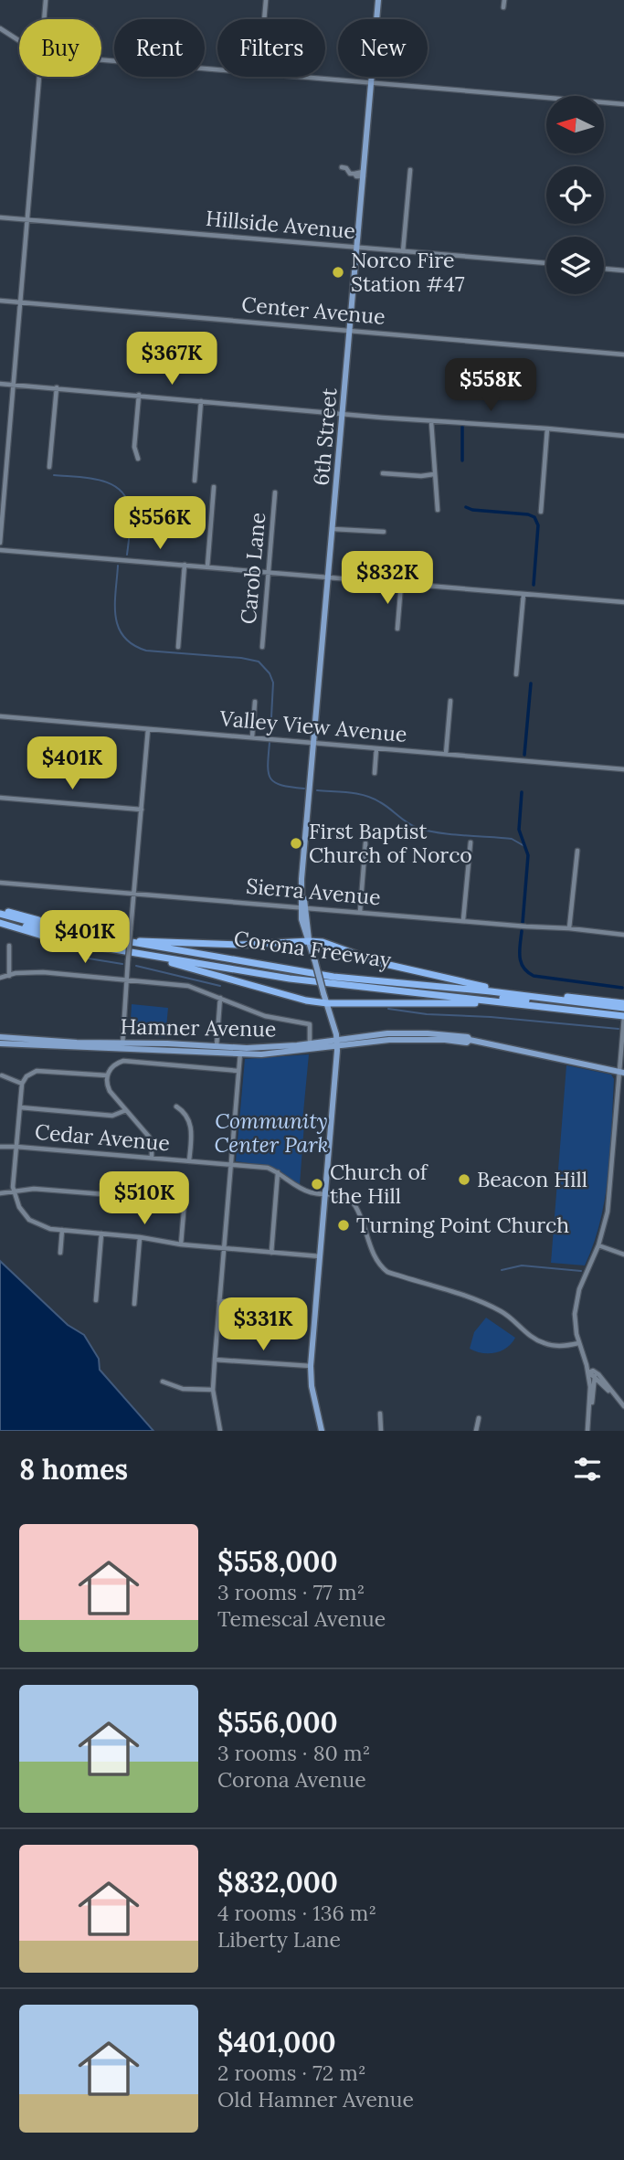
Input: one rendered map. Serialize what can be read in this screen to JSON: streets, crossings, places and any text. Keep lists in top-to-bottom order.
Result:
{
  "streets": {
    "highway": ["Corona Freeway"],
    "main road": ["6th Street", "Hamner Avenue"],
    "street": [
      "Hillside Avenue",
      "Center Avenue",
      "Carob Lane",
      "Valley View Avenue",
      "Sierra Avenue",
      "Cedar Avenue"
    ]
  },
  "crossings": [
    ["Hillside Avenue", "6th Street"],
    ["Center Avenue", "6th Street"],
    ["6th Street", "Valley View Avenue"],
    ["6th Street", "Sierra Avenue"],
    ["6th Street", "Hamner Avenue"]
  ],
  "parks": ["Community Center Park"],
  "places": [
    "Norco Fire Station #47",
    "First Baptist Church of Norco",
    "Beacon Hill",
    "Church of the Hill",
    "Turning Point Church"
  ],
  "north": "left",
  "page": {
    "chip": [
      "Buy",
      "Rent",
      "Filters",
      "New"
    ],
    "price": [
      "$367K",
      "$558K",
      "$556K",
      "$832K",
      "$401K",
      "$401K",
      "$510K",
      "$331K"
    ],
    "heading": "8 homes",
    "list": [
      {
        "name": "$558,000",
        "note": "3 rooms · 77 m² · Temescal Avenue"
      },
      {
        "name": "$556,000",
        "note": "3 rooms · 80 m² · Corona Avenue"
      },
      {
        "name": "$832,000",
        "note": "4 rooms · 136 m² · Liberty Lane"
      },
      {
        "name": "$401,000",
        "note": "2 rooms · 72 m² · Old Hamner Avenue"
      }
    ]
  }
}
